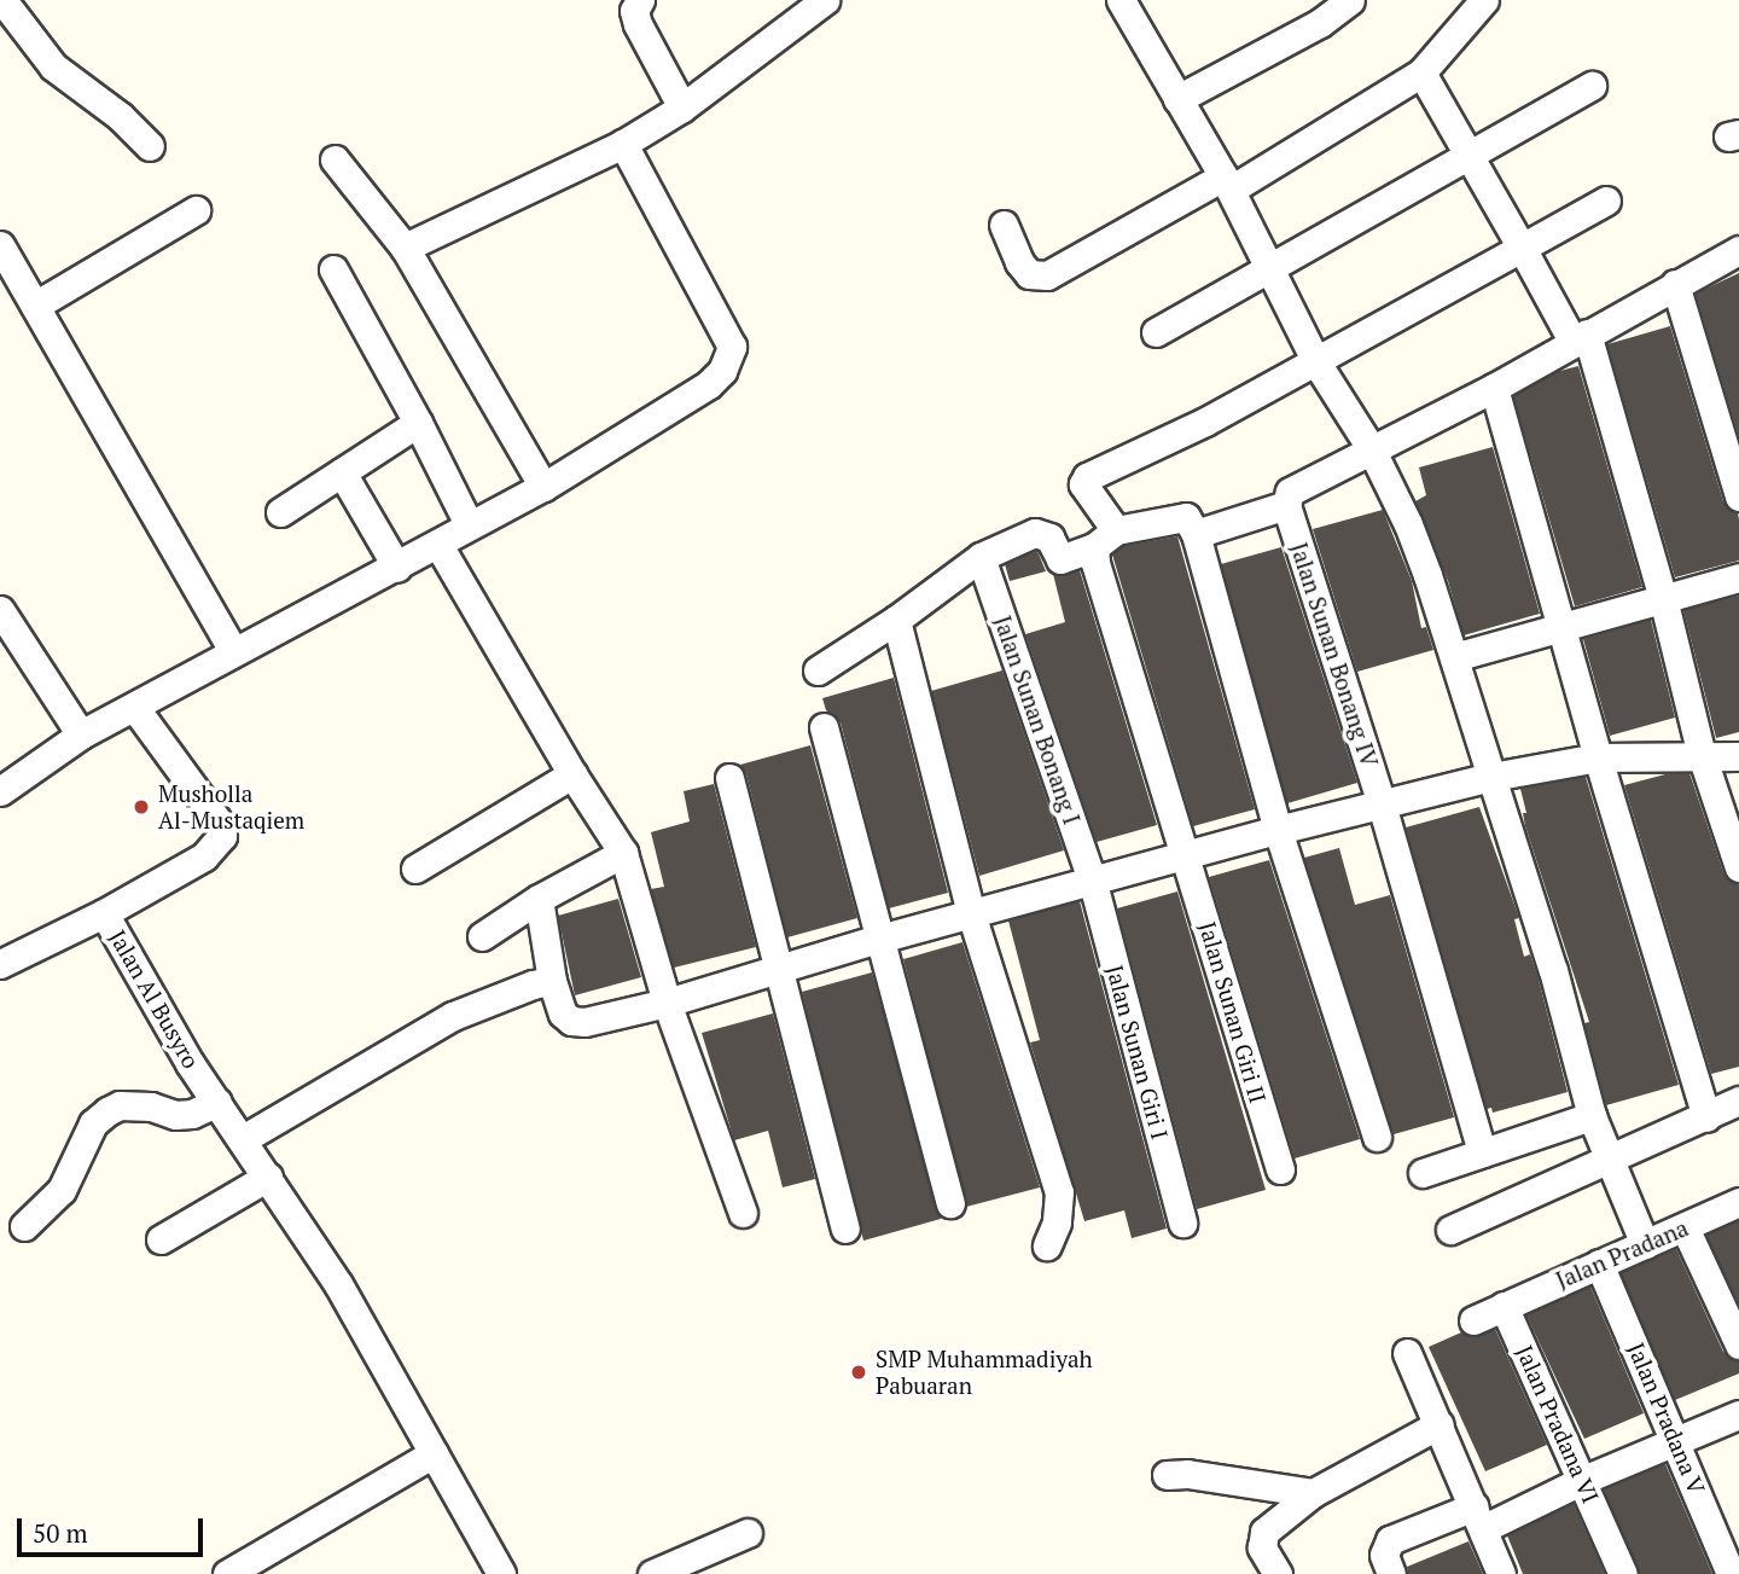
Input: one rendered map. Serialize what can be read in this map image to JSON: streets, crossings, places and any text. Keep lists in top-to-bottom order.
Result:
{
  "streets": {
    "street": [
      "Jalan Sunan Bonang IV",
      "Jalan Sunan Bonang I",
      "Jalan Al Busyro",
      "Jalan Sunan Giri II",
      "Jalan Sunan Giri I",
      "Jalan Pradana",
      "Jalan Pradana V",
      "Jalan Pradana VI"
    ]
  },
  "crossings": [
    ["Jalan Sunan Bonang I", "Jalan Sunan Giri I"],
    ["Jalan Pradana", "Jalan Pradana V"],
    ["Jalan Pradana", "Jalan Pradana VI"]
  ],
  "places": ["Musholla Al-Mustaqiem", "SMP Muhammadiyah Pabuaran"],
  "scale_bar": "50 m"
}
